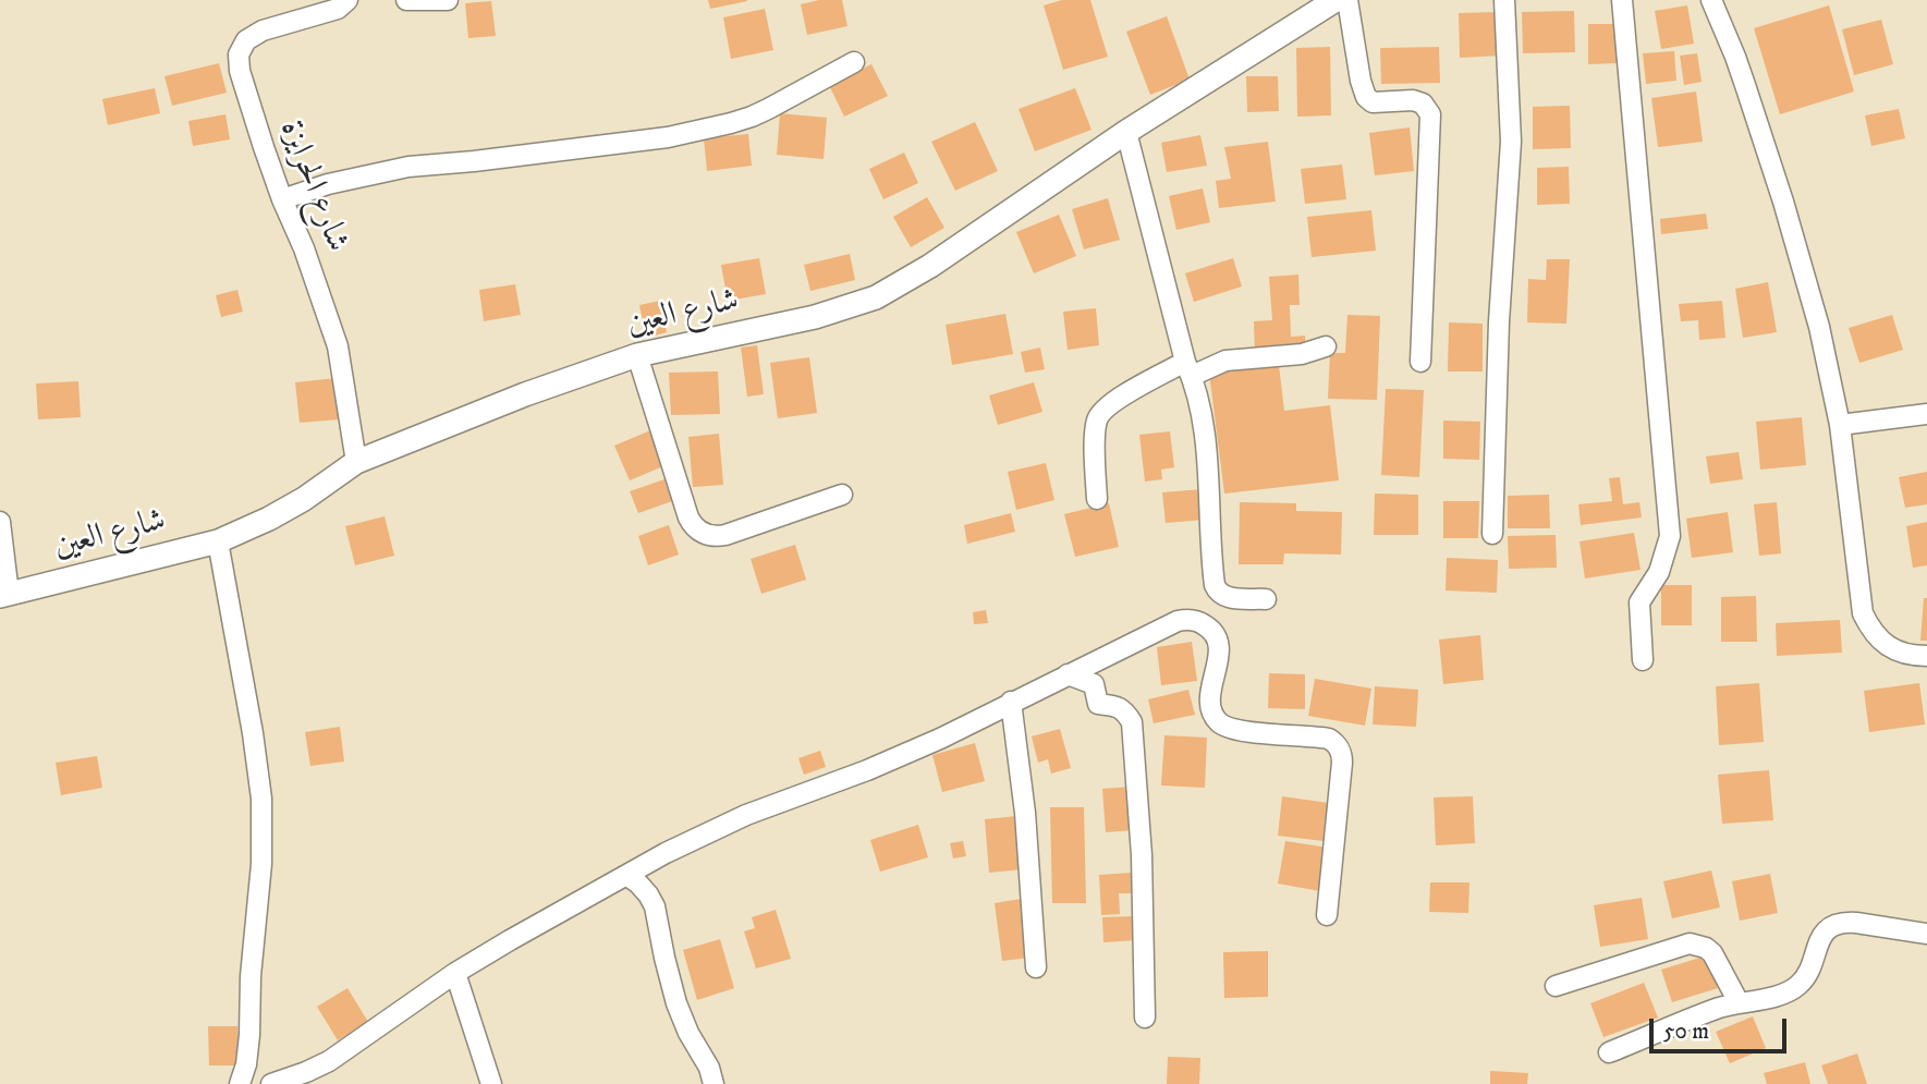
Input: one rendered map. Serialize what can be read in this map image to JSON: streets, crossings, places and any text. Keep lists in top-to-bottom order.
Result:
{
  "streets": {
    "street": ["شارع الحرايزة", "شارع العين"]
  },
  "crossings": [
    ["شارع الحرايزة", "شارع العين"]
  ],
  "scale_bar": "50 m"
}
